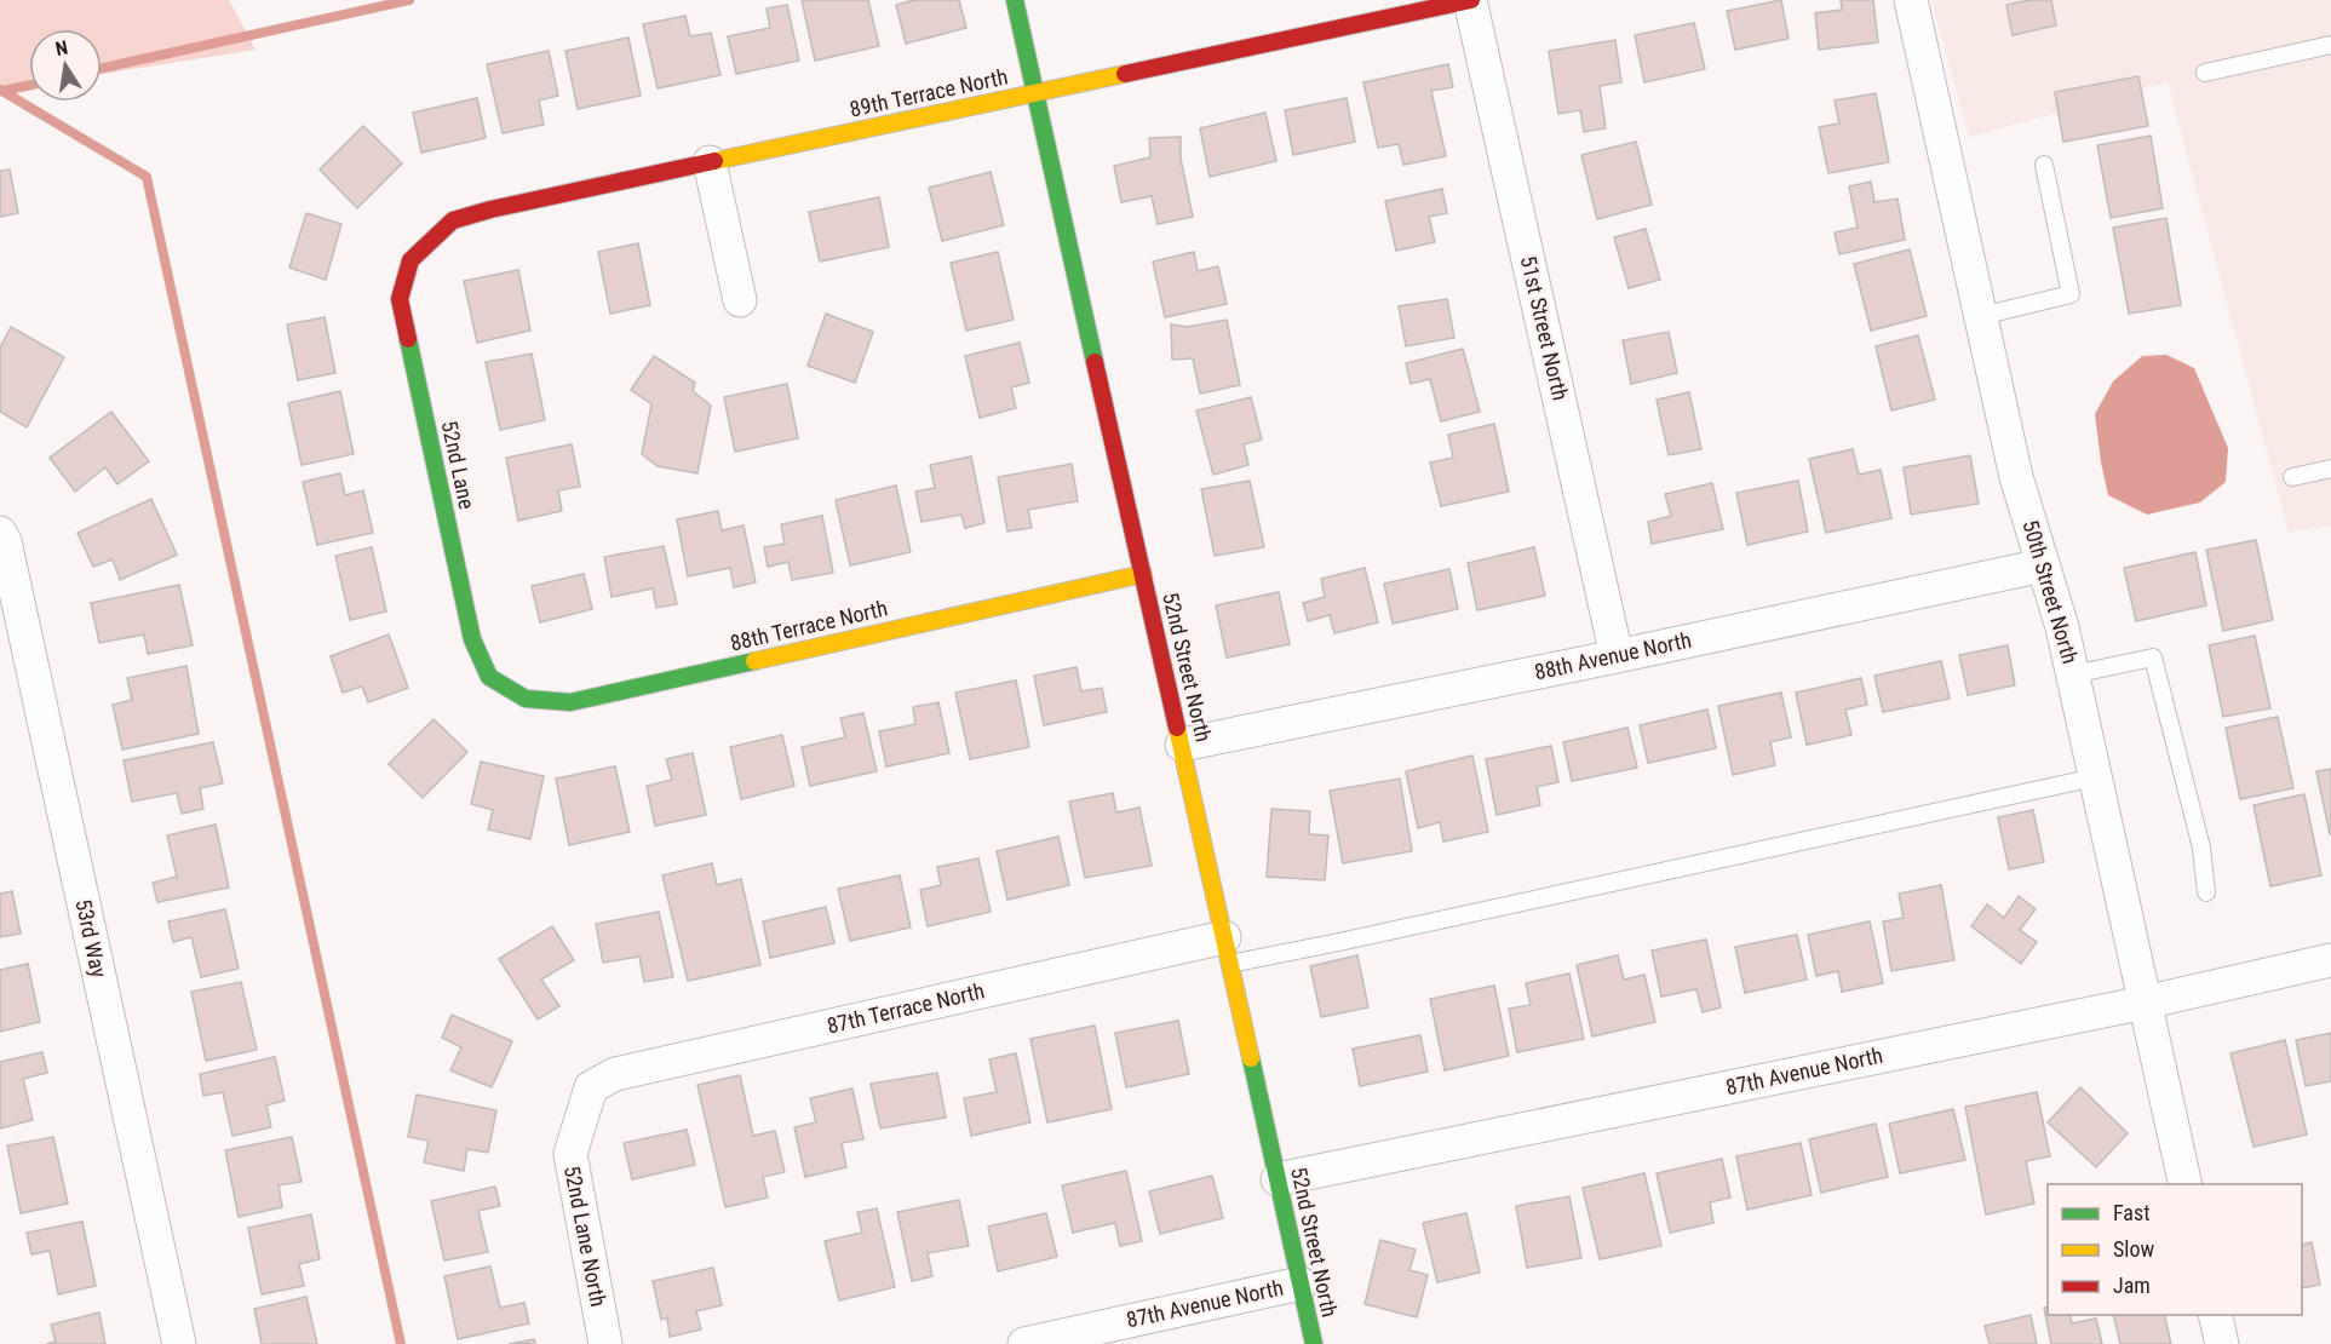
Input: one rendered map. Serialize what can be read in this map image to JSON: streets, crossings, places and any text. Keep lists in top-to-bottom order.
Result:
{
  "streets": {
    "street": [
      "89th Terrace North",
      "51st Street North",
      "52nd Lane",
      "50th Street North",
      "88th Terrace North",
      "88th Avenue North",
      "52nd Street North",
      "53rd Way",
      "87th Terrace North",
      "87th Avenue North",
      "52nd Lane North"
    ]
  },
  "crossings": [
    ["89th Terrace North", "51st Street North"],
    ["89th Terrace North", "52nd Lane"],
    ["89th Terrace North", "52nd Street North"],
    ["51st Street North", "88th Avenue North"],
    ["52nd Lane", "88th Terrace North"],
    ["50th Street North", "88th Avenue North"],
    ["50th Street North", "87th Avenue North"],
    ["88th Terrace North", "52nd Street North"],
    ["88th Avenue North", "52nd Street North"],
    ["52nd Street North", "87th Terrace North"],
    ["52nd Street North", "87th Avenue North"],
    ["87th Terrace North", "52nd Lane North"]
  ],
  "legend": ["Fast", "Slow", "Jam"],
  "north": "top"
}
